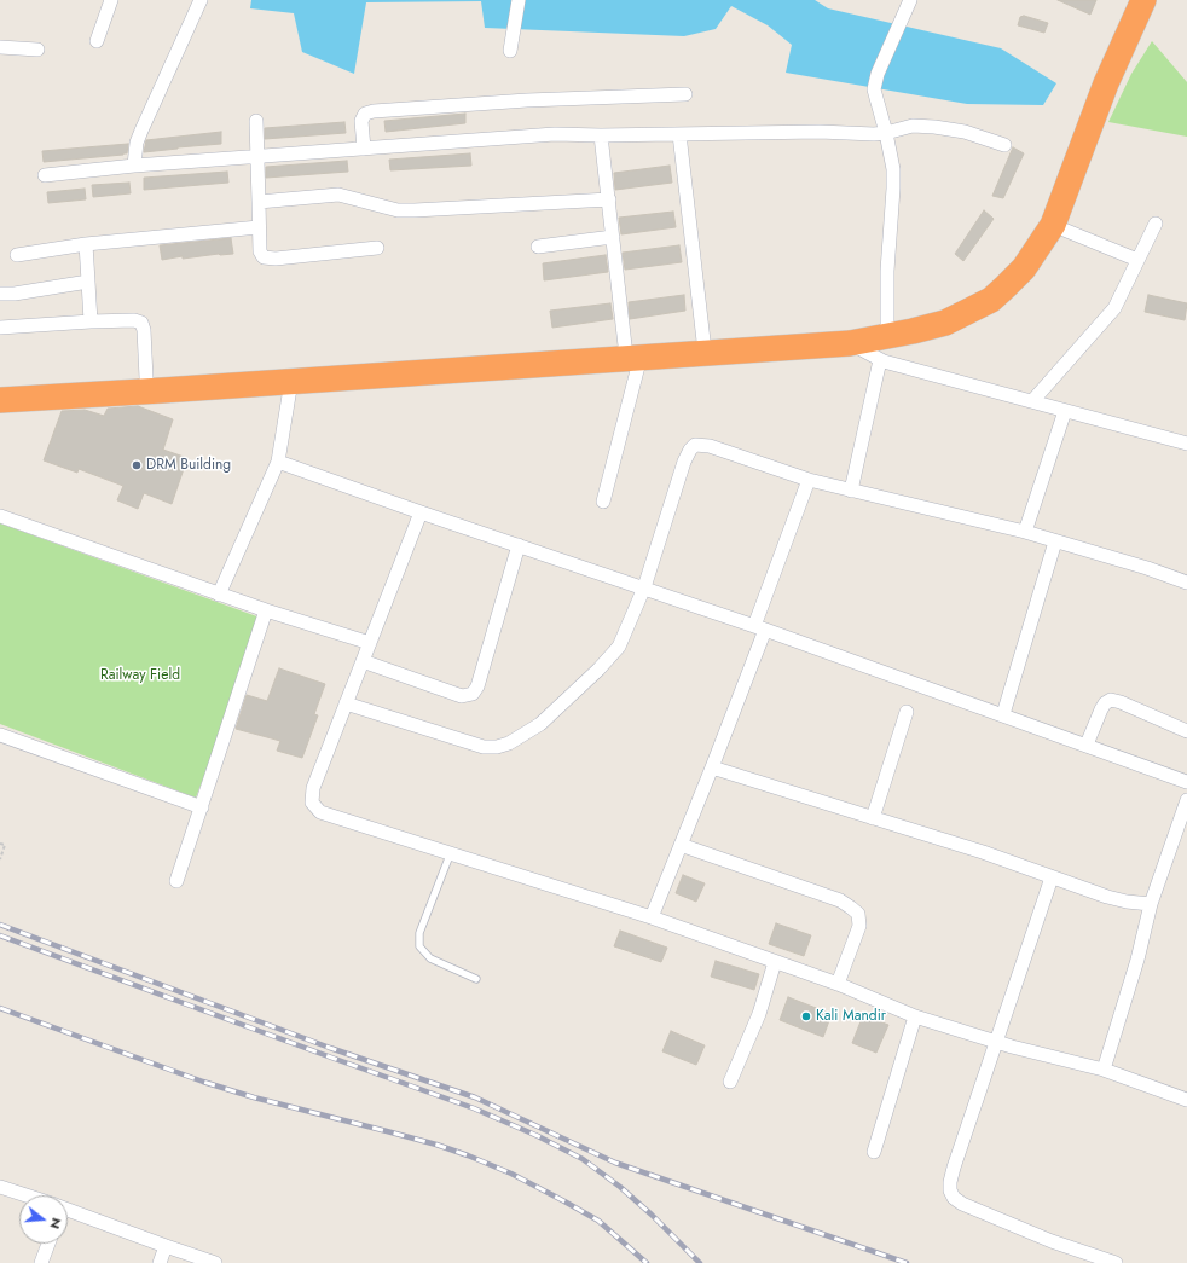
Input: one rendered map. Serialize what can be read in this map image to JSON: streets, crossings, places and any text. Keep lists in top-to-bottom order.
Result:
{
  "parks": ["Railway Field"],
  "places": ["DRM Building", "Kali Mandir"],
  "north": "right"
}
